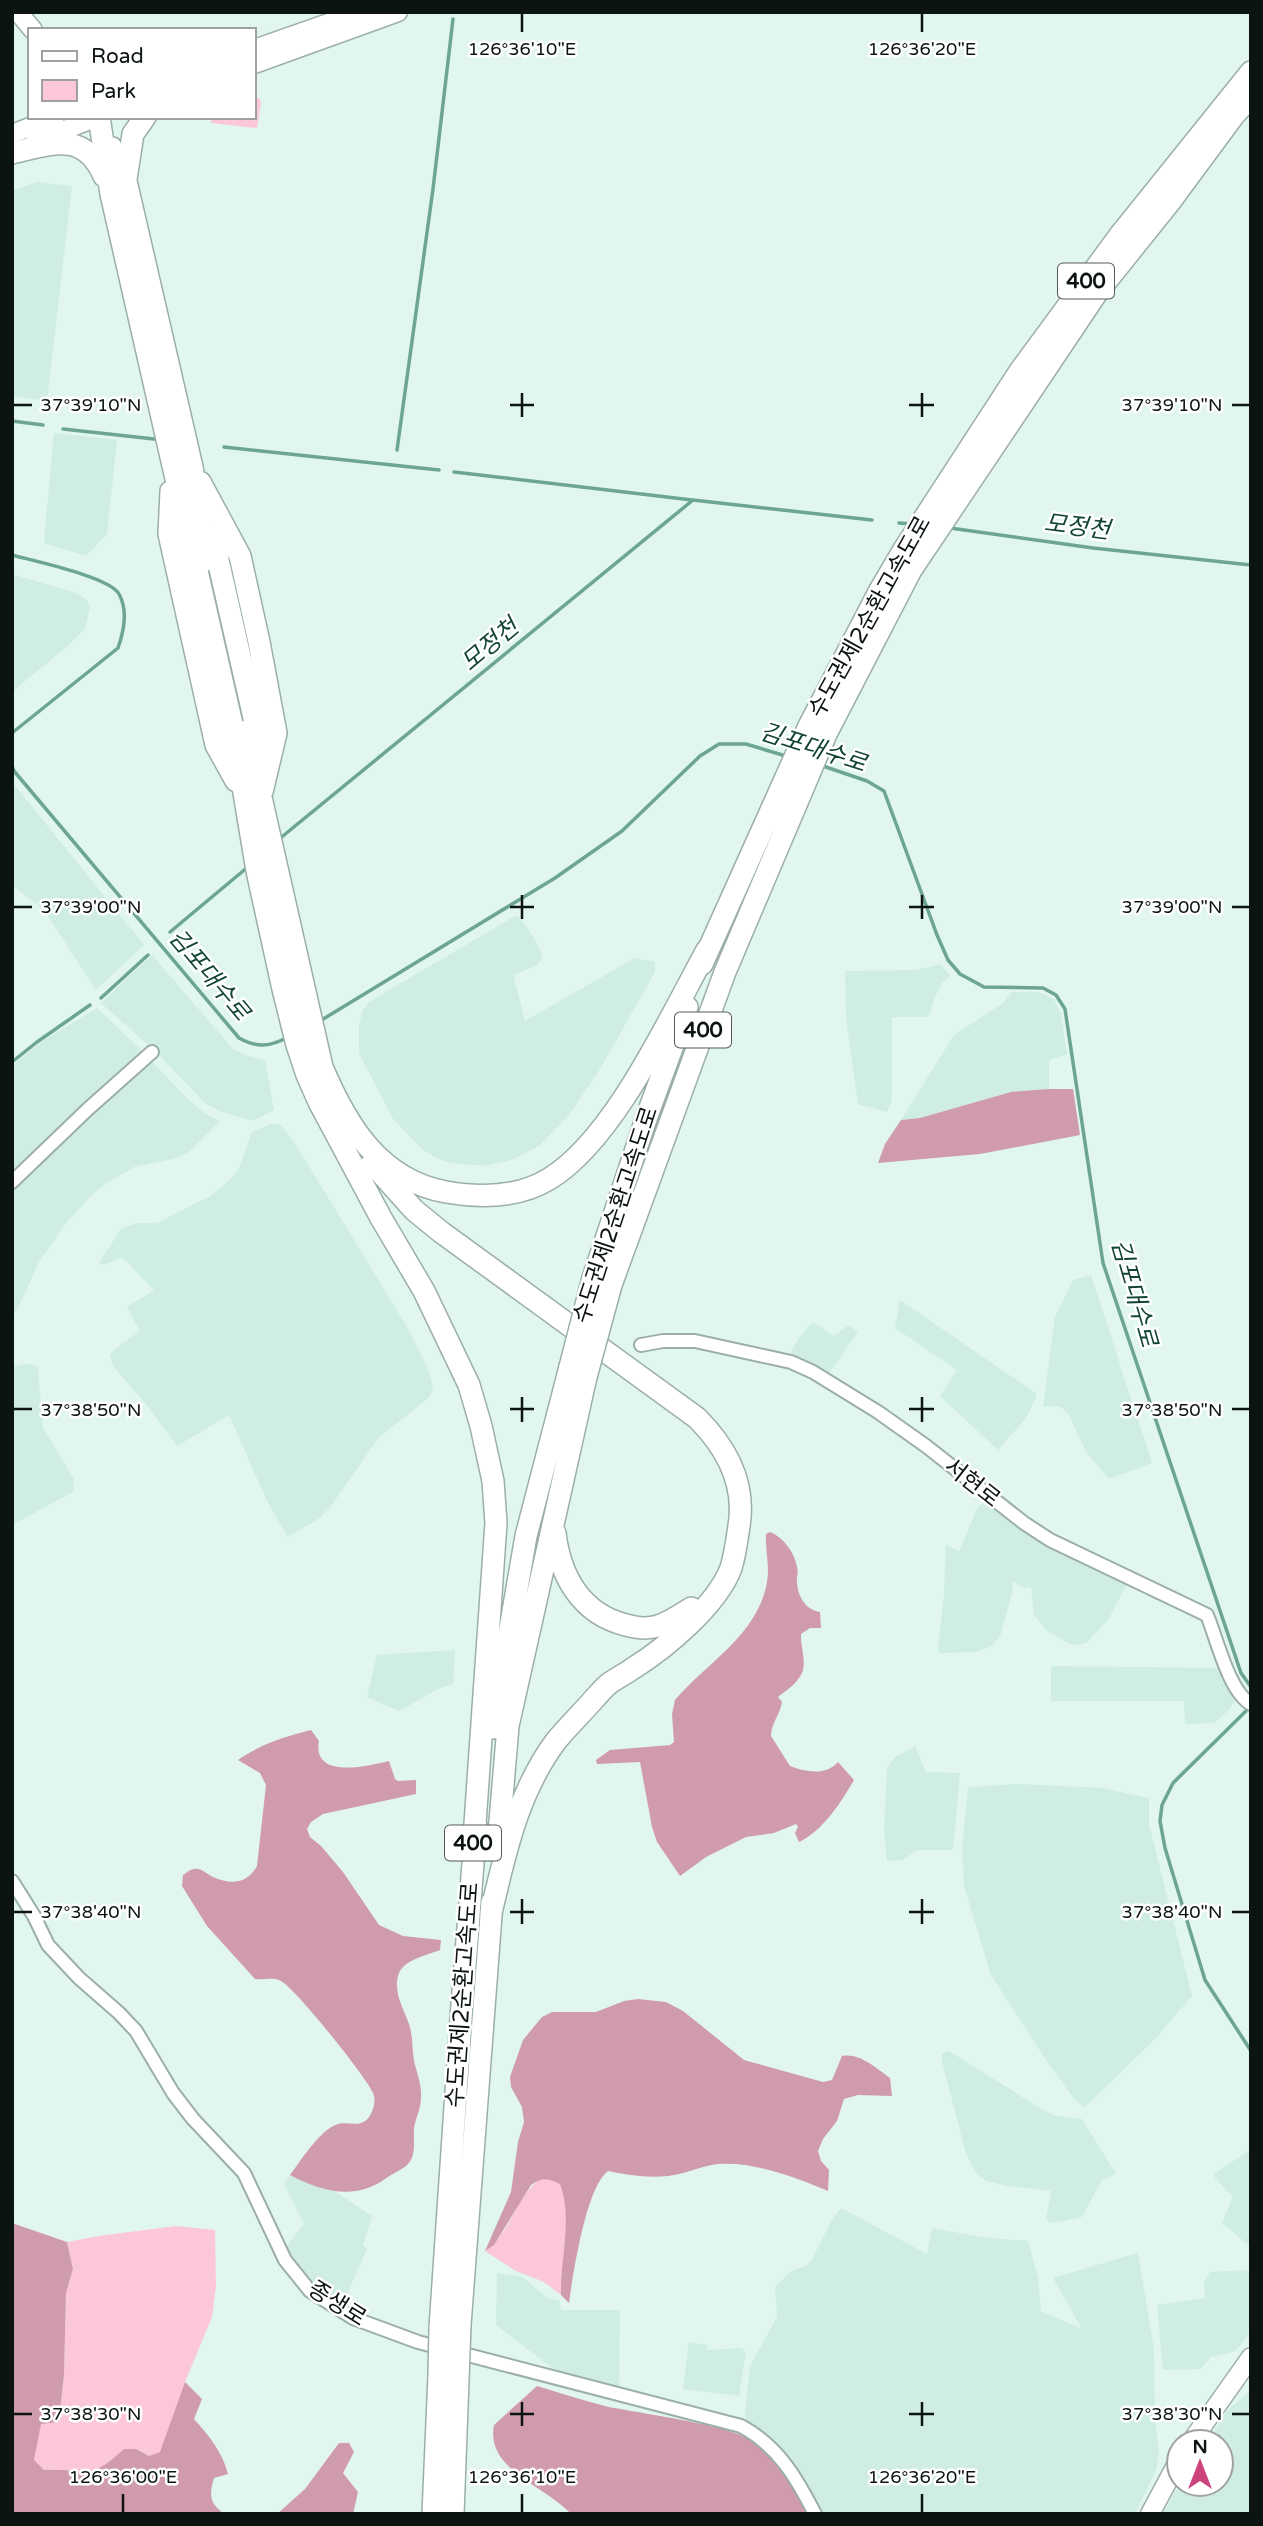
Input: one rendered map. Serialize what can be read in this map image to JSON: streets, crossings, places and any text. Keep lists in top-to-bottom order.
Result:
{
  "streets": {
    "highway": ["400", "수도권제2순환고속도로"],
    "street": ["서현로", "종생로"]
  },
  "water": ["모정천", "김포대수로"],
  "legend": ["Road", "Park"],
  "north": "top",
  "coordinates": [
    "126°36'10\"E",
    "126°36'20\"E",
    "37°39'10\"N",
    "37°39'00\"N",
    "37°38'50\"N",
    "37°38'40\"N",
    "37°38'30\"N",
    "126°36'00\"E"
  ]
}
